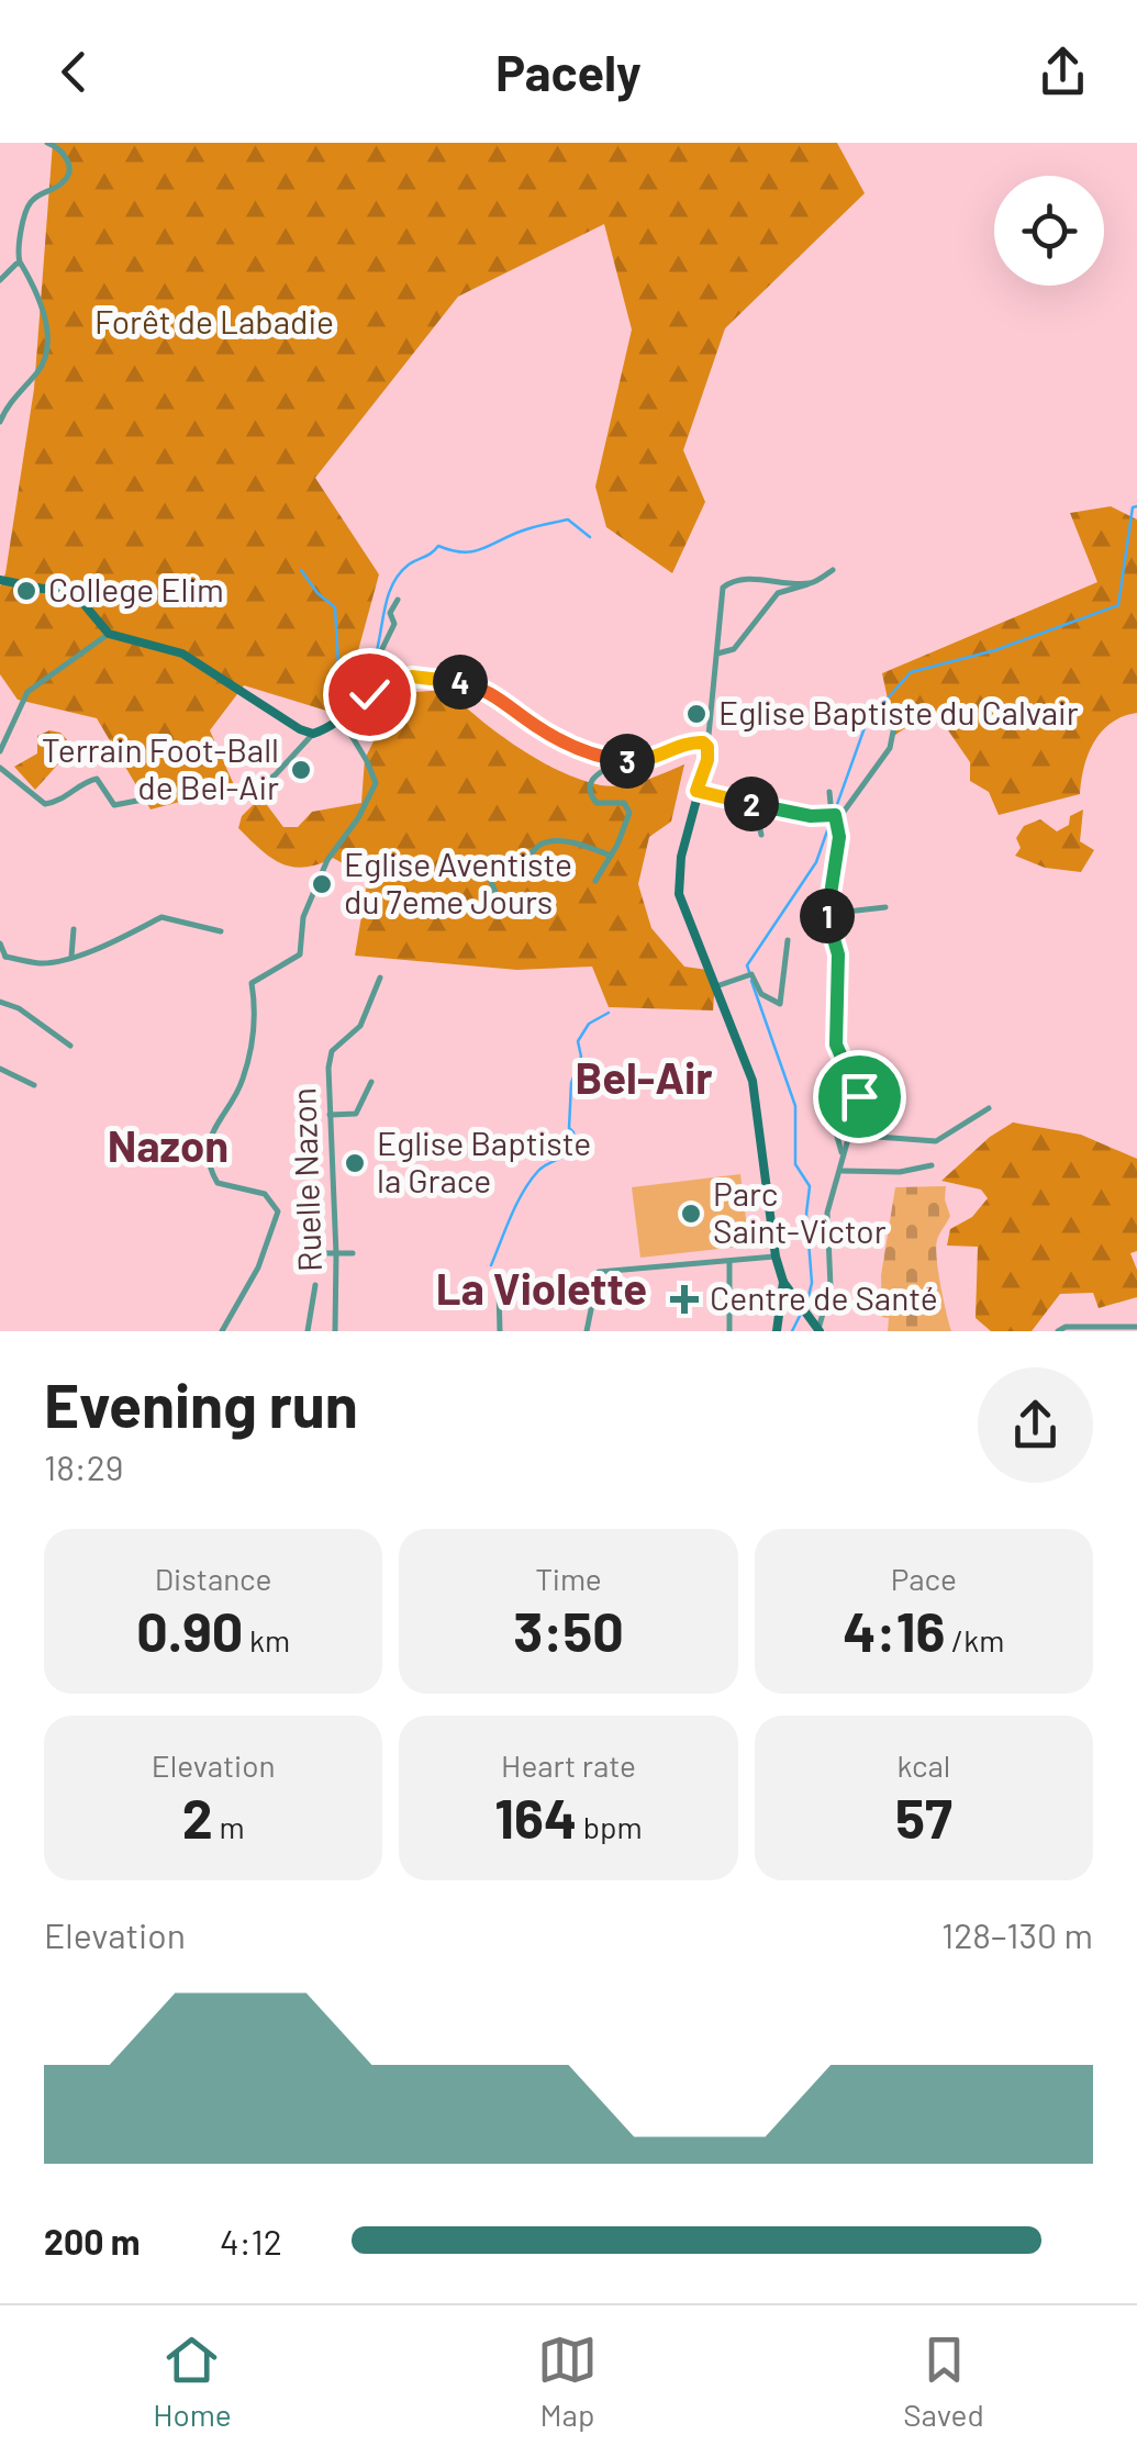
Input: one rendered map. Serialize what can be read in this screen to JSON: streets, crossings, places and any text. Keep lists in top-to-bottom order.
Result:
{
  "streets": {
    "street": ["Ruelle Nazon"]
  },
  "districts": ["Bel-Air", "Nazon", "La Violette"],
  "parks": ["Forêt de Labadie"],
  "places": {
    "other": [
      "College Elim",
      "Eglise Baptiste du Calvair",
      "Terrain Foot-Ball de Bel-Air",
      "Eglise Aventiste du 7eme Jours",
      "Eglise Baptiste la Grace",
      "Parc Saint-Victor"
    ],
    "health": ["Centre de Santé"]
  },
  "page": {
    "header": "Pacely",
    "pins": [
      "4",
      "3",
      "2",
      "1"
    ],
    "heading": ["Evening run", "18:29"],
    "stats": [
      ["Distance", "0.90 km"],
      ["Time", "3:50"],
      ["Pace", "4:16 /km"],
      ["Elevation", "2 m"],
      ["Heart rate", "164 bpm"],
      ["kcal", "57"]
    ],
    "chart": ["Elevation", "128–130 m"],
    "list": [
      {
        "name": "200 m",
        "note": "4:12"
      }
    ],
    "tabs": ["Home", "Map", "Saved"]
  }
}
